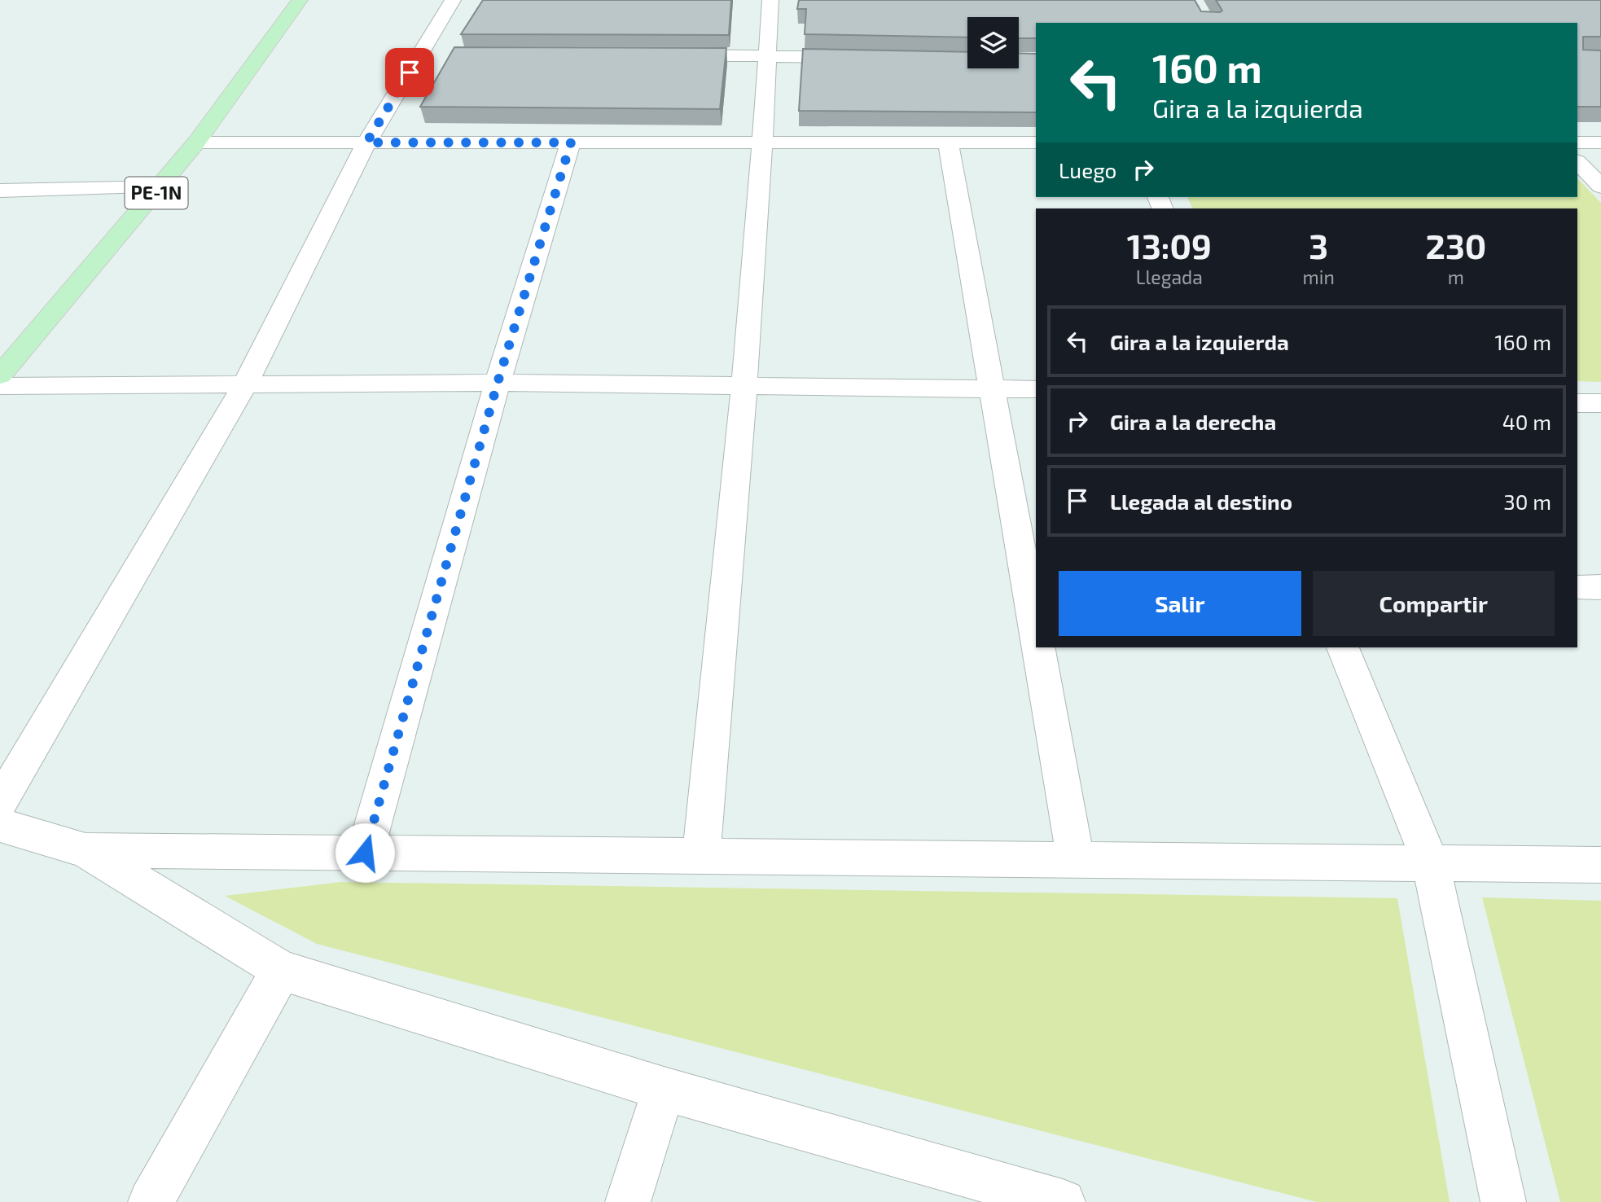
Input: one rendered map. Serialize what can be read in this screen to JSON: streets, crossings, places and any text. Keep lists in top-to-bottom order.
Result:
{
  "streets": {
    "main road": ["PE-1N"]
  },
  "page": {
    "turn": ["160 m", "Gira a la izquierda"],
    "then": "Luego",
    "eta": [
      "13:09",
      "Llegada",
      "3",
      "min",
      "230",
      "m"
    ],
    "list": [
      {
        "name": "Gira a la izquierda",
        "value": "160 m"
      },
      {
        "name": "Gira a la derecha",
        "value": "40 m"
      },
      {
        "name": "Llegada al destino",
        "value": "30 m"
      }
    ],
    "buttons": ["Salir", "Compartir"]
  }
}
